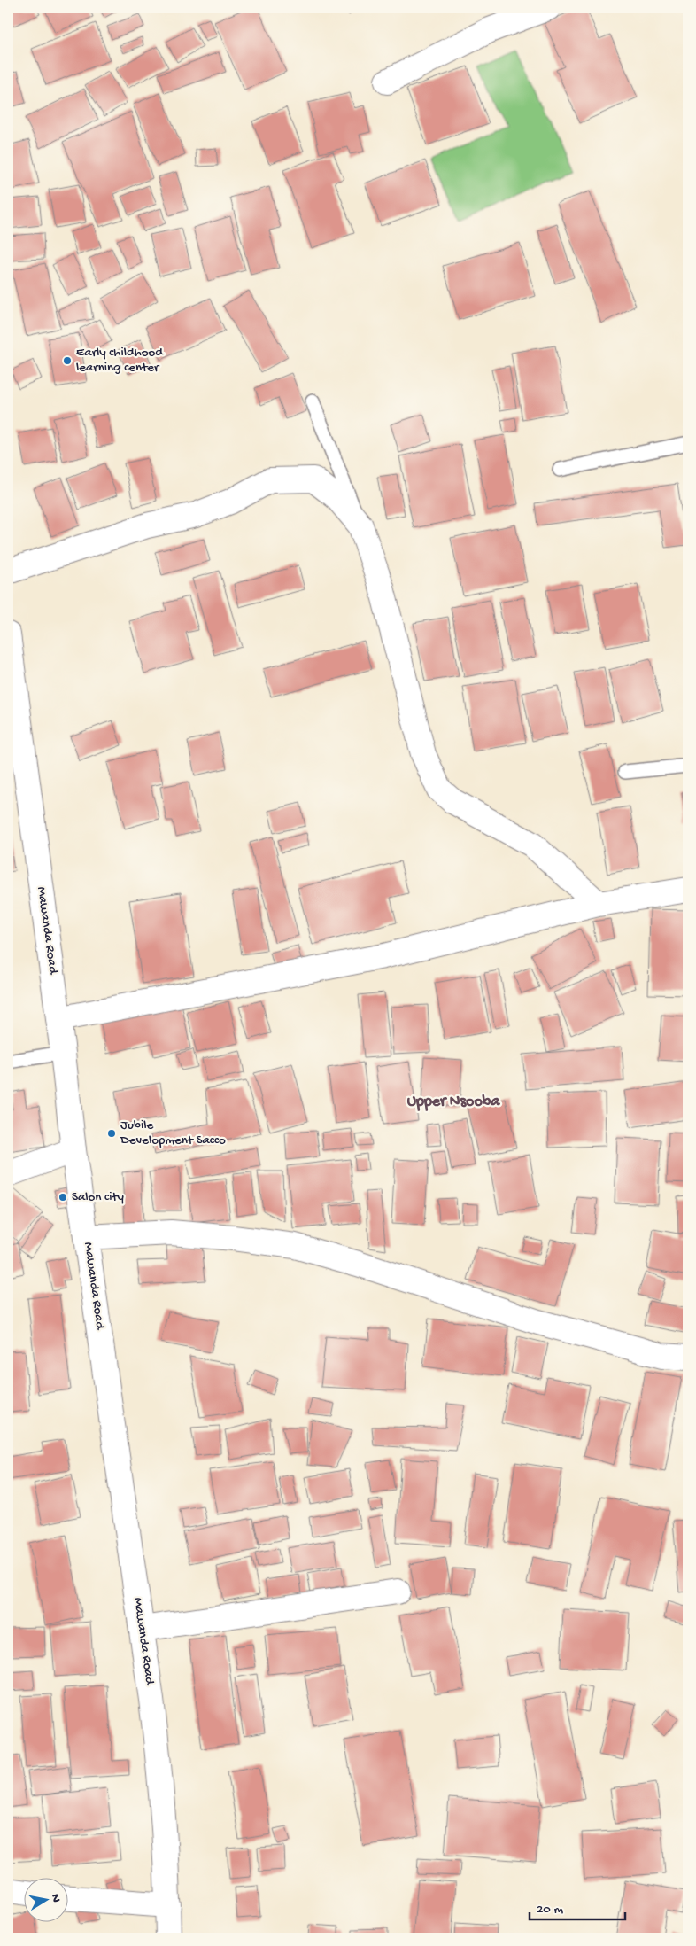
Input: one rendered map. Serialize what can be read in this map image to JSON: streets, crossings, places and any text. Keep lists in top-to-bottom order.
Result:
{
  "streets": {
    "street": ["Mawanda Road"]
  },
  "districts": ["Upper Nsooba"],
  "places": ["Early childhood learning center", "Jubile Development Sacco", "Salon city"],
  "scale_bar": "20 m",
  "north": "right"
}
